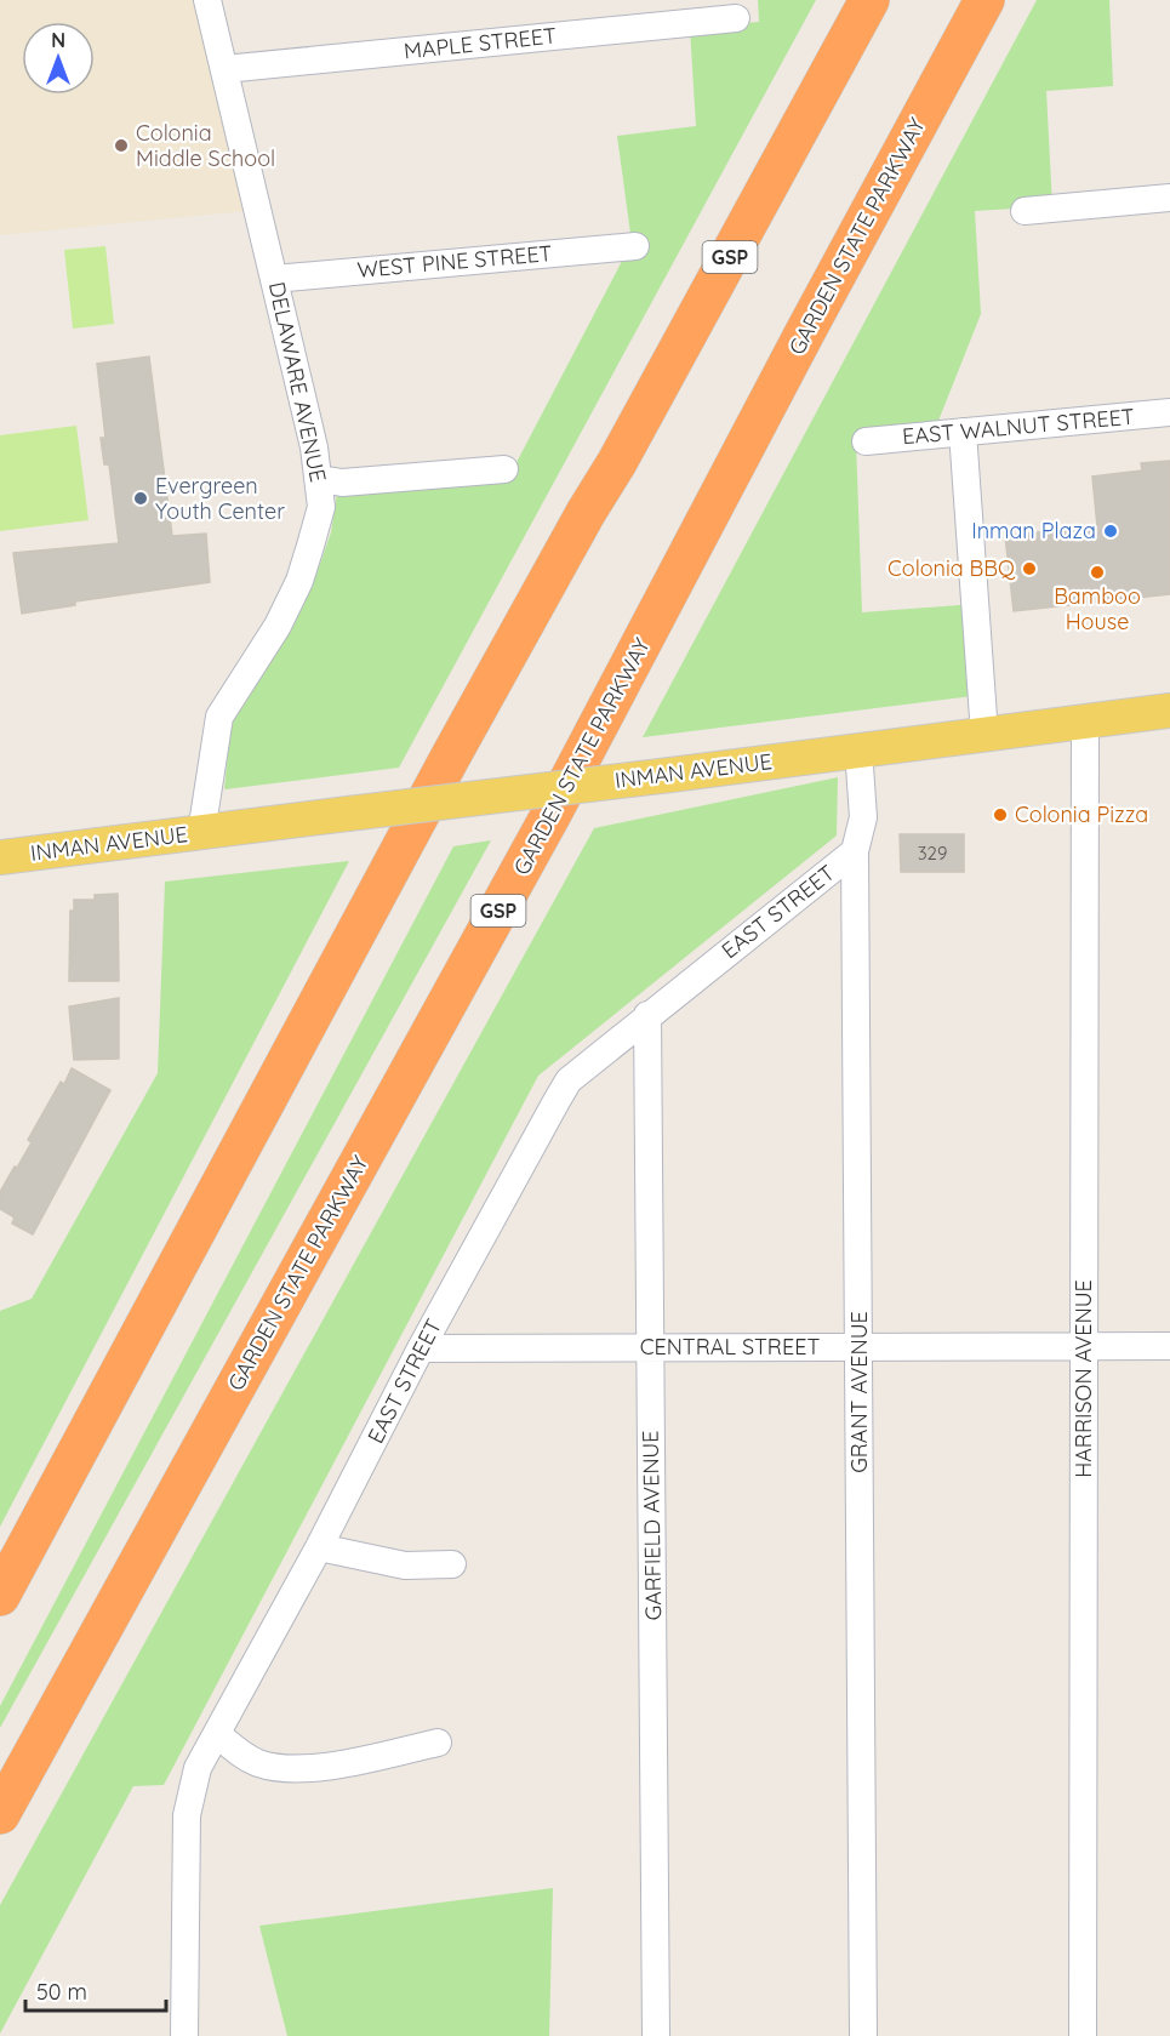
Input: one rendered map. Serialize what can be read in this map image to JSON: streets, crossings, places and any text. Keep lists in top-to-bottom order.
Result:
{
  "streets": {
    "highway": ["GARDEN STATE PARKWAY", "GSP"],
    "main road": ["INMAN AVENUE"],
    "street": [
      "MAPLE STREET",
      "WEST PINE STREET",
      "DELAWARE AVENUE",
      "EAST WALNUT STREET",
      "EAST STREET",
      "CENTRAL STREET",
      "HARRISON AVENUE",
      "GRANT AVENUE",
      "GARFIELD AVENUE"
    ]
  },
  "crossings": [
    ["MAPLE STREET", "DELAWARE AVENUE"],
    ["WEST PINE STREET", "DELAWARE AVENUE"],
    ["DELAWARE AVENUE", "INMAN AVENUE"],
    ["INMAN AVENUE", "HARRISON AVENUE"],
    ["INMAN AVENUE", "GRANT AVENUE"],
    ["EAST STREET", "CENTRAL STREET"],
    ["EAST STREET", "GRANT AVENUE"],
    ["EAST STREET", "GARFIELD AVENUE"],
    ["CENTRAL STREET", "HARRISON AVENUE"],
    ["CENTRAL STREET", "GRANT AVENUE"],
    ["CENTRAL STREET", "GARFIELD AVENUE"]
  ],
  "places": [
    "Colonia Middle School",
    "Evergreen Youth Center",
    "Inman Plaza",
    "Colonia BBQ",
    "Bamboo House",
    "Colonia Pizza"
  ],
  "house_numbers": ["329"],
  "scale_bar": "50 m",
  "north": "top"
}
